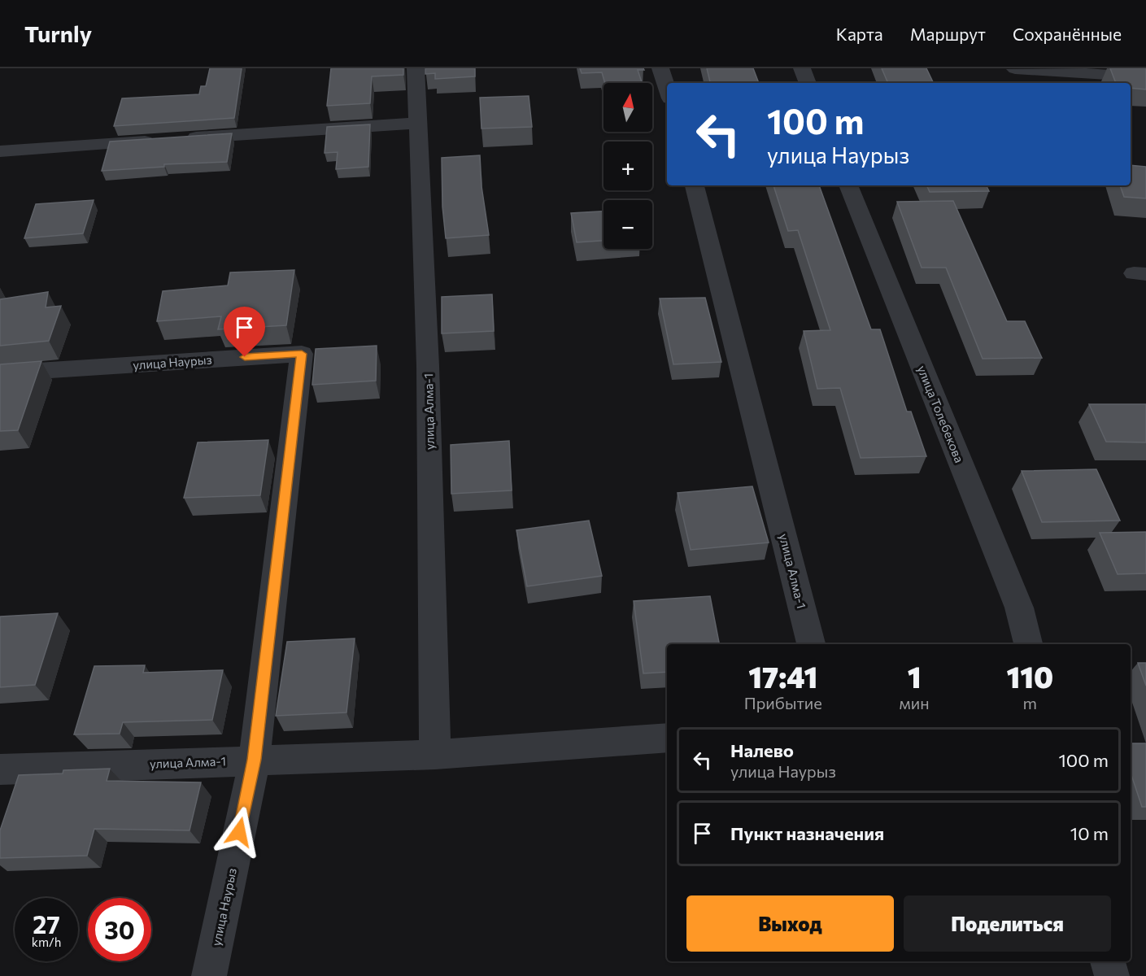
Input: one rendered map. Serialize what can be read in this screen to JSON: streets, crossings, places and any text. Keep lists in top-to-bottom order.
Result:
{
  "streets": {
    "street": ["улица Наурыз", "улица Алма-1", "улица Толебекова"]
  },
  "crossings": [
    ["улица Наурыз", "улица Алма-1"]
  ],
  "north": "top",
  "page": {
    "header": "Turnly",
    "nav": ["Карта", "Маршрут", "Сохранённые"],
    "map_buttons": ["+", "−"],
    "turn": ["100 m", "улица Наурыз"],
    "eta": [
      "17:41",
      "Прибытие",
      "1",
      "мин",
      "110",
      "m"
    ],
    "list": [
      {
        "name": "Налево",
        "note": "улица Наурыз",
        "value": "100 m"
      },
      {
        "name": "Пункт назначения",
        "value": "10 m"
      }
    ],
    "buttons": ["Выход", "Поделиться"],
    "speed": "27 km/h",
    "limit": "30"
  }
}
